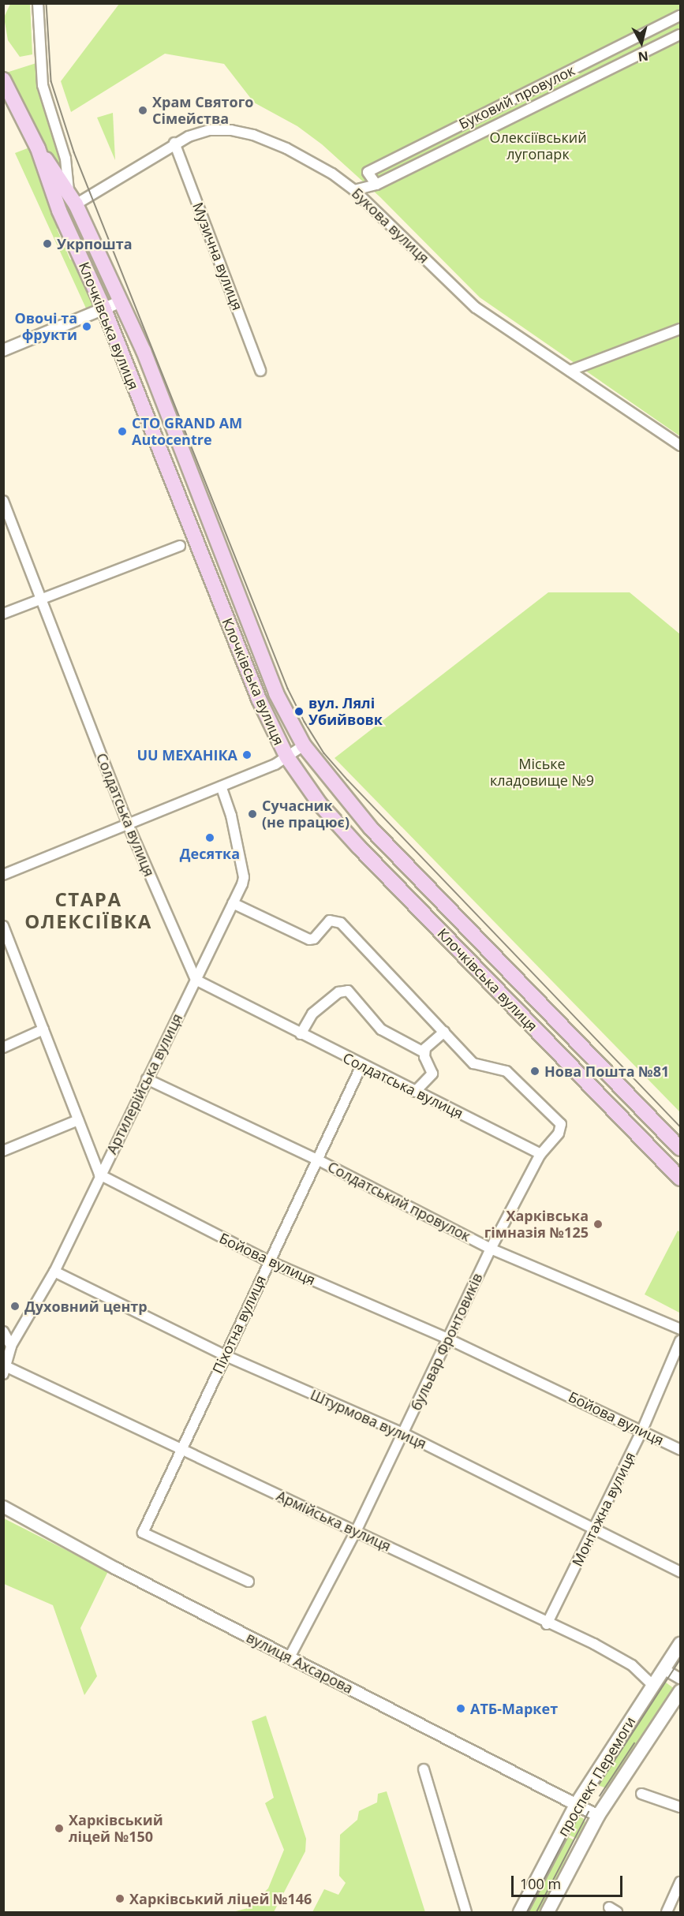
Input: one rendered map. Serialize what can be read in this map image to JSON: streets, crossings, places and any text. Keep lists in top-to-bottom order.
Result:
{
  "streets": {
    "main road": ["Клочківська вулиця", "проспект Перемоги"],
    "street": [
      "Буковий провулок",
      "Букова вулиця",
      "Музична вулиця",
      "Солдатська вулиця",
      "Артилерійська вулиця",
      "Солдатський провулок",
      "Бойова вулиця",
      "Піхотна вулиця",
      "бульвар Фронтовиків",
      "Штурмова вулиця",
      "Монтажна вулиця",
      "Армійська вулиця",
      "вулиця Ахсарова"
    ]
  },
  "crossings": [
    ["Буковий провулок", "Букова вулиця"],
    ["Букова вулиця", "Музична вулиця"],
    ["Букова вулиця", "Клочківська вулиця"],
    ["Солдатська вулиця", "Артилерійська вулиця"],
    ["Солдатська вулиця", "Піхотна вулиця"],
    ["Солдатська вулиця", "бульвар Фронтовиків"],
    ["Артилерійська вулиця", "Солдатський провулок"],
    ["Артилерійська вулиця", "Бойова вулиця"],
    ["Артилерійська вулиця", "бульвар Фронтовиків"],
    ["Артилерійська вулиця", "Штурмова вулиця"],
    ["Артилерійська вулиця", "Армійська вулиця"],
    ["Солдатський провулок", "Піхотна вулиця"],
    ["Солдатський провулок", "бульвар Фронтовиків"],
    ["Бойова вулиця", "Піхотна вулиця"],
    ["Бойова вулиця", "бульвар Фронтовиків"],
    ["Бойова вулиця", "Монтажна вулиця"],
    ["Піхотна вулиця", "Штурмова вулиця"],
    ["Піхотна вулиця", "Армійська вулиця"],
    ["бульвар Фронтовиків", "Штурмова вулиця"],
    ["бульвар Фронтовиків", "Армійська вулиця"],
    ["бульвар Фронтовиків", "вулиця Ахсарова"],
    ["Штурмова вулиця", "Монтажна вулиця"],
    ["Монтажна вулиця", "Армійська вулиця"],
    ["Армійська вулиця", "проспект Перемоги"],
    ["вулиця Ахсарова", "проспект Перемоги"]
  ],
  "districts": ["СТАРА ОЛЕКСІЇВКА"],
  "parks": ["Олексіївський лугопарк", "Міське кладовище №9"],
  "places": [
    "Храм Святого Сімейства",
    "Укрпошта",
    "Овочі та фрукти",
    "СТО GRAND AM Autocentre",
    "вул. Лялі Убийвовк",
    "UU МЕХАНІКА",
    "Сучасник (не працює)",
    "Десятка",
    "Нова Пошта №81",
    "Харківська гімназія №125",
    "Духовний центр",
    "АТБ-Маркет",
    "Харківський ліцей №150",
    "Харківський ліцей №146"
  ],
  "scale_bar": "100 m",
  "north": "bottom"
}
